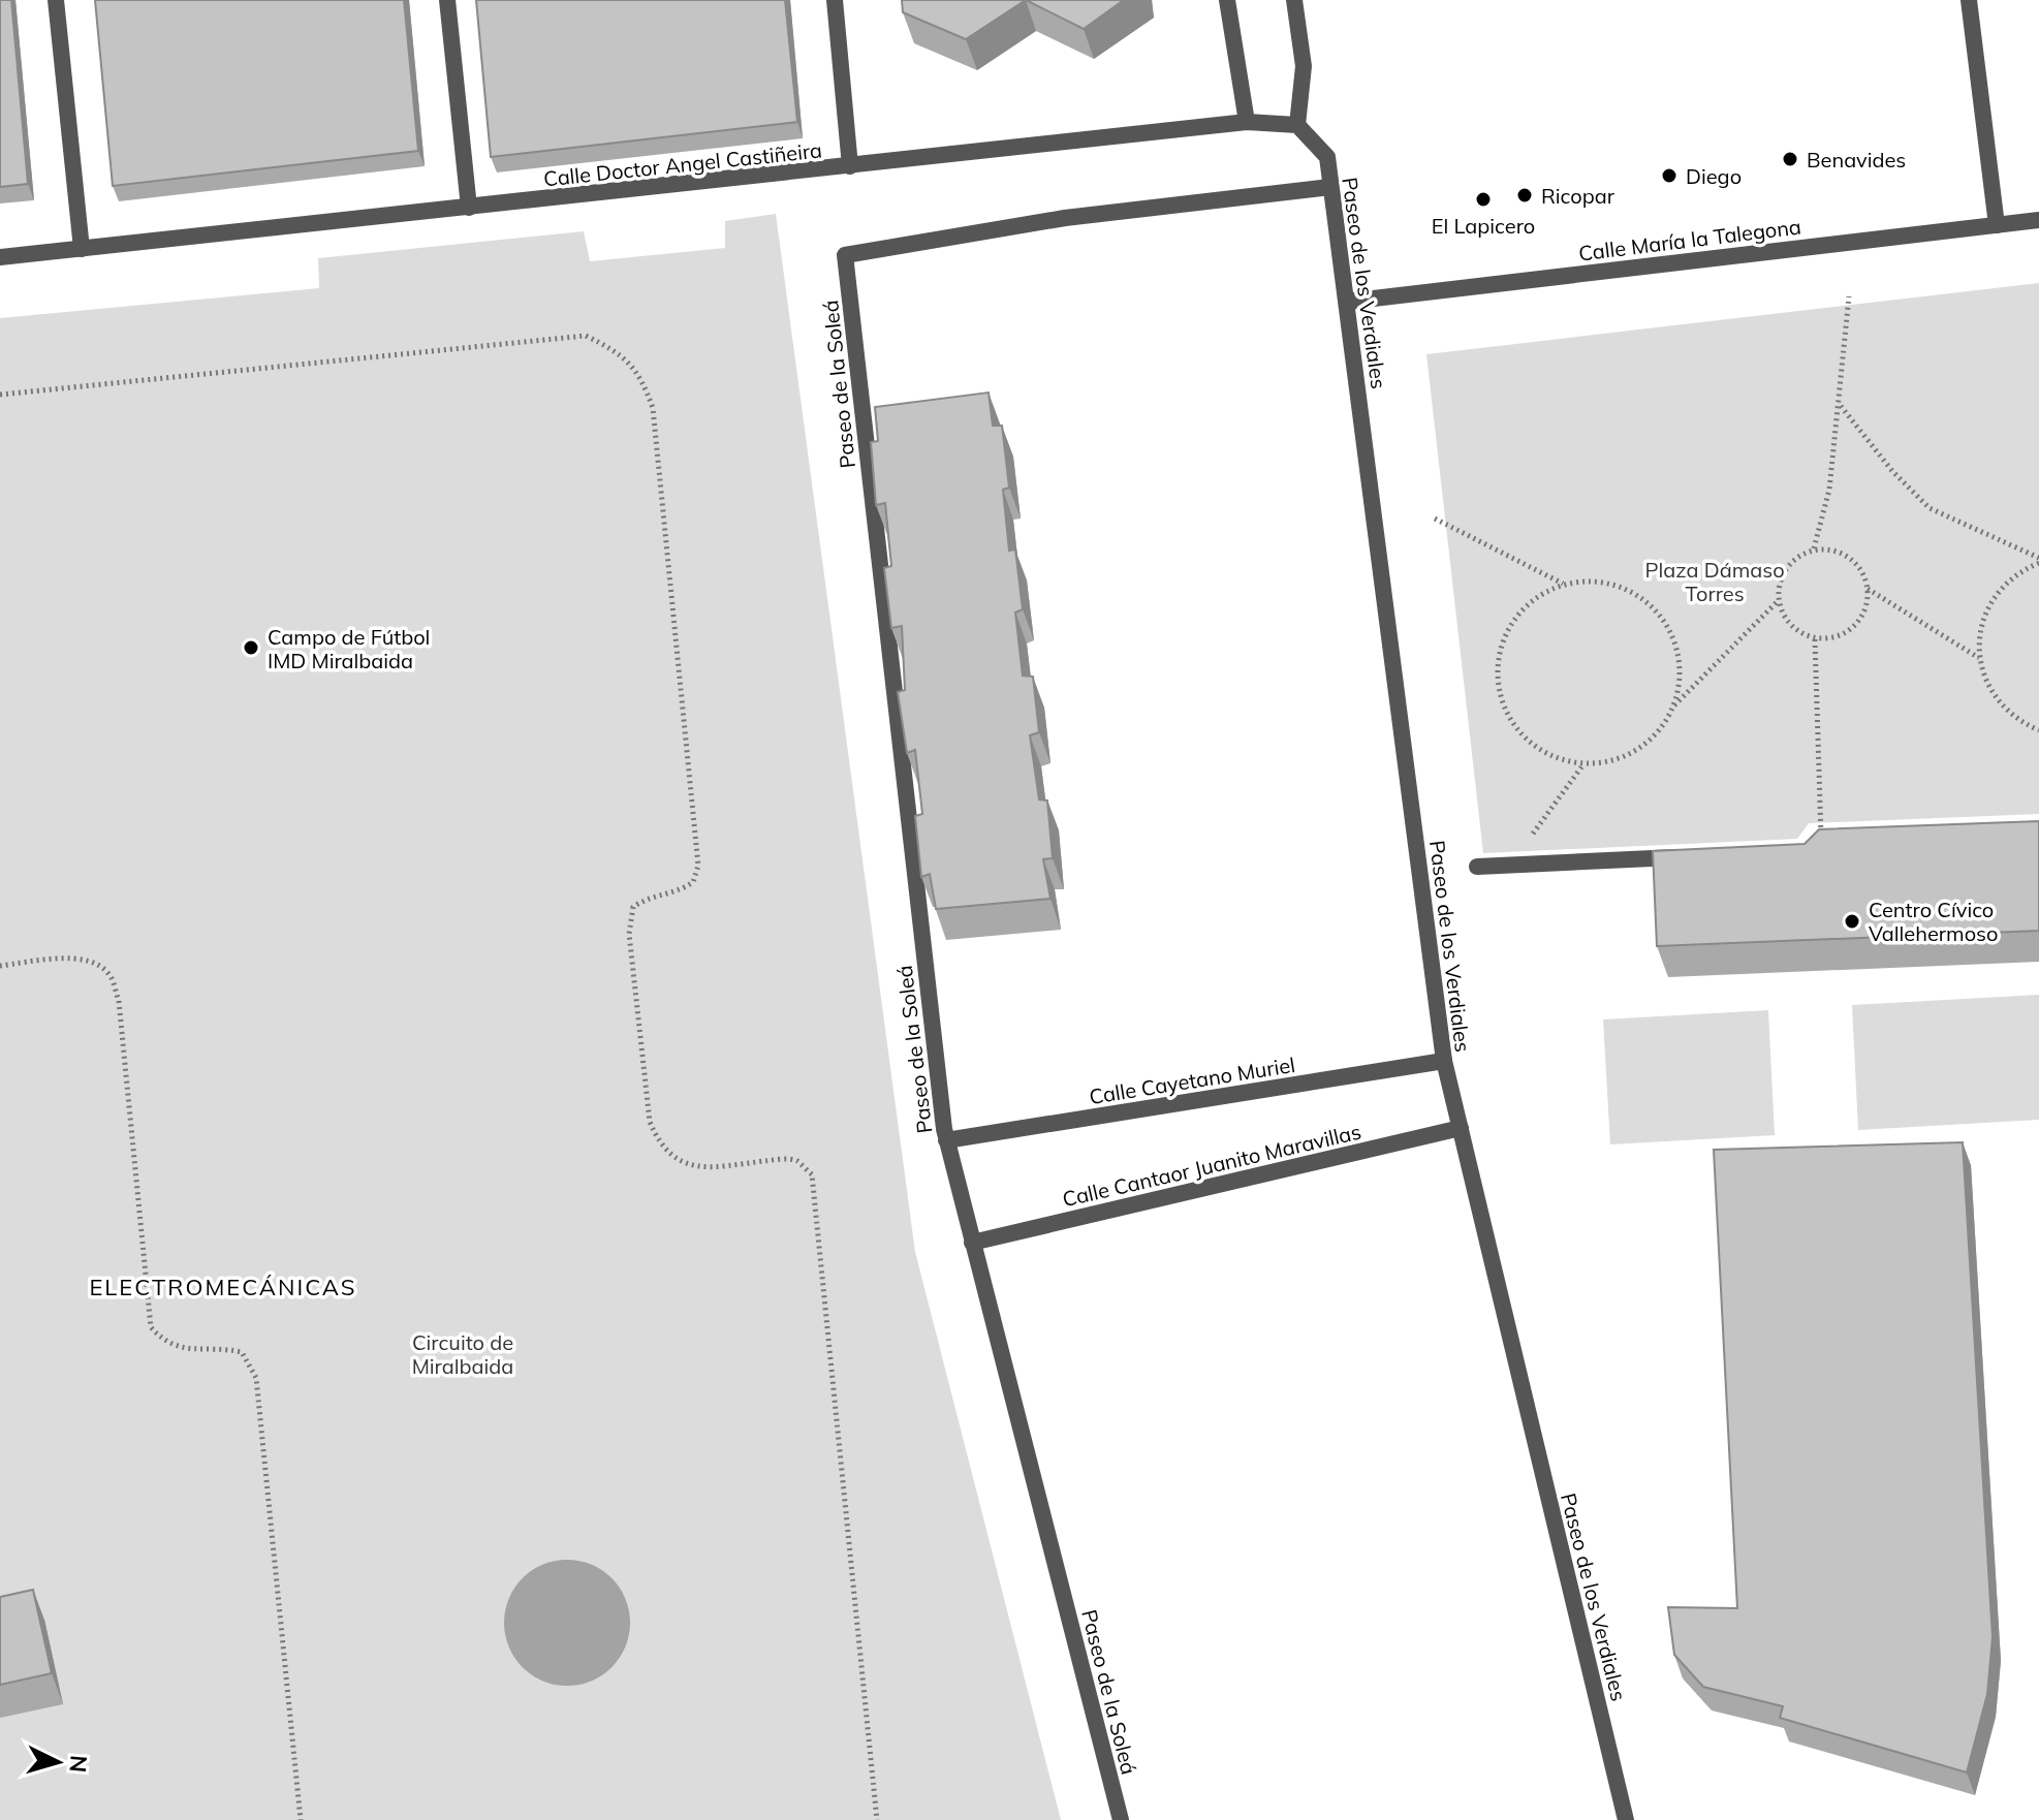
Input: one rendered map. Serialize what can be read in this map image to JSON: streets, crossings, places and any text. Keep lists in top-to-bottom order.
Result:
{
  "streets": {
    "street": [
      "Calle Doctor Angel Castiñeira",
      "Calle María la Talegona",
      "Paseo de los Verdiales",
      "Paseo de la Soleá",
      "Calle Cayetano Muriel",
      "Calle Cantaor Juanito Maravillas"
    ]
  },
  "crossings": [
    ["Calle María la Talegona", "Paseo de los Verdiales"],
    ["Paseo de los Verdiales", "Paseo de la Soleá"],
    ["Paseo de los Verdiales", "Calle Cayetano Muriel"],
    ["Paseo de los Verdiales", "Calle Cantaor Juanito Maravillas"],
    ["Paseo de la Soleá", "Calle Cayetano Muriel"],
    ["Paseo de la Soleá", "Calle Cantaor Juanito Maravillas"]
  ],
  "districts": ["ELECTROMECÁNICAS"],
  "parks": ["Plaza Dámaso Torres", "Circuito de Miralbaida"],
  "places": [
    "Benavides",
    "Diego",
    "Ricopar",
    "El Lapicero",
    "Campo de Fútbol IMD Miralbaida",
    "Centro Cívico Vallehermoso"
  ],
  "north": "right"
}
